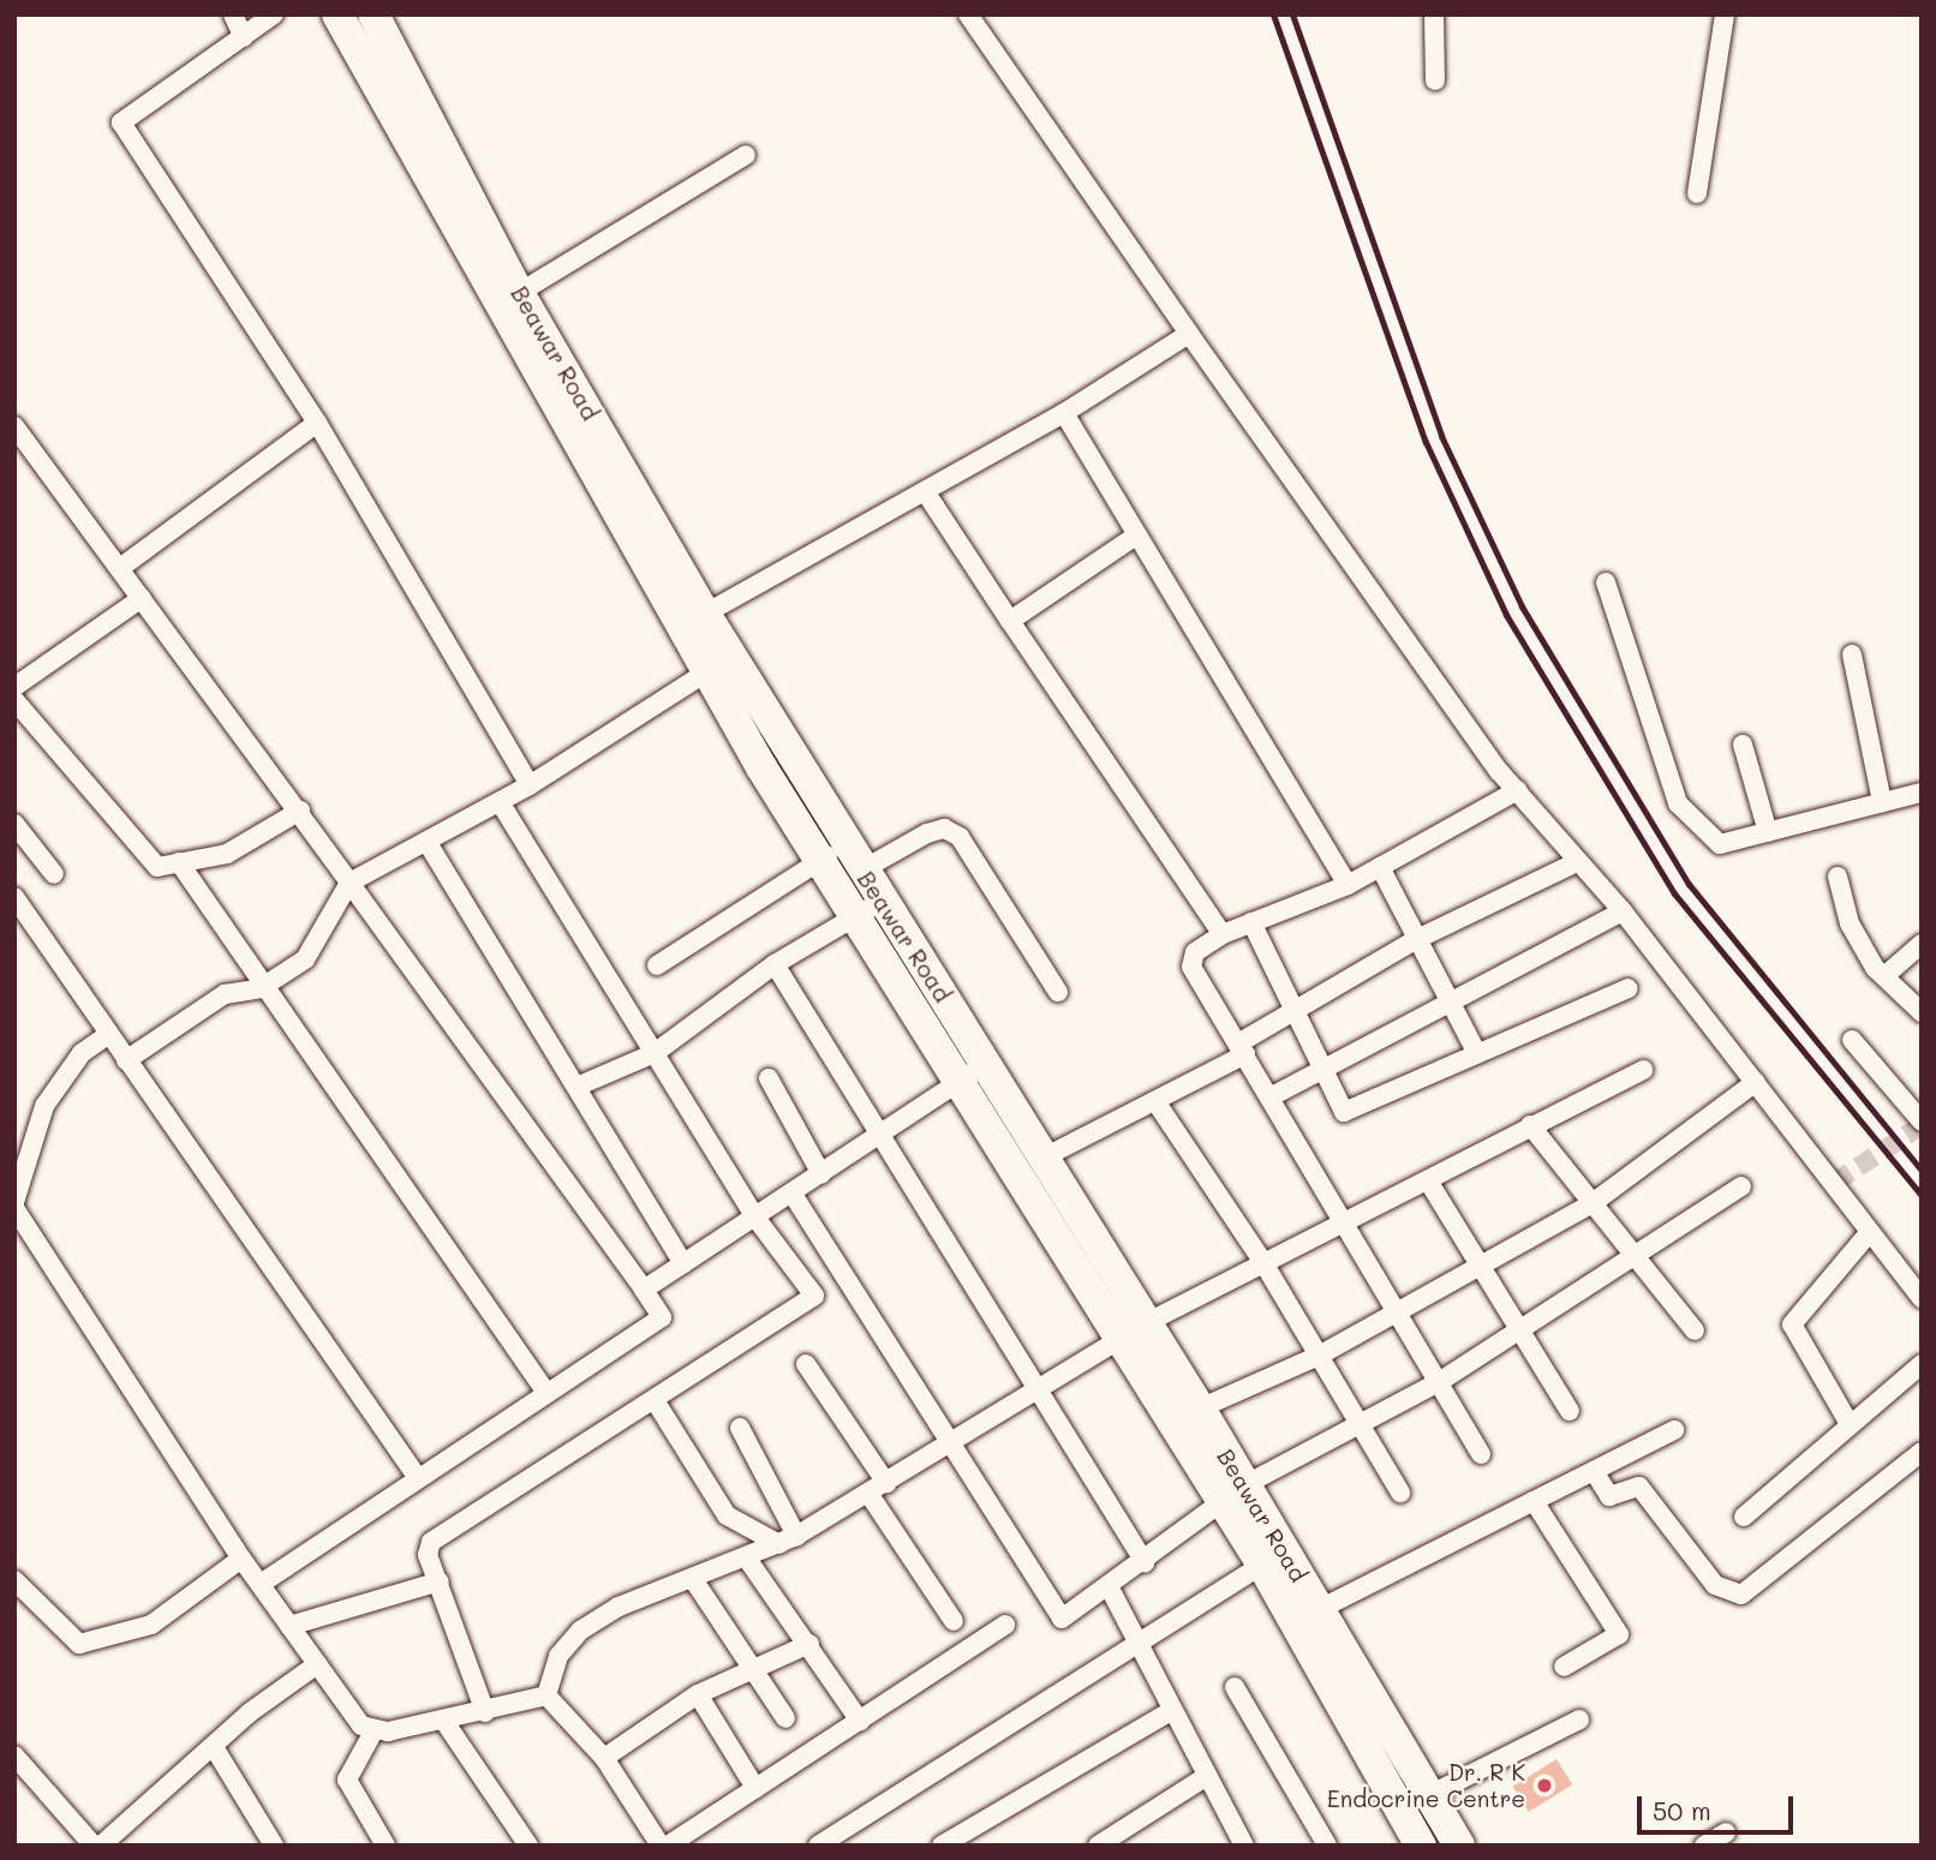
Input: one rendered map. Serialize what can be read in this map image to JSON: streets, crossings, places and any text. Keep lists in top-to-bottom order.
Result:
{
  "streets": {
    "main road": ["Beawar Road"]
  },
  "places": ["Dr. R K Endocrine Centre"],
  "scale_bar": "50 m"
}
